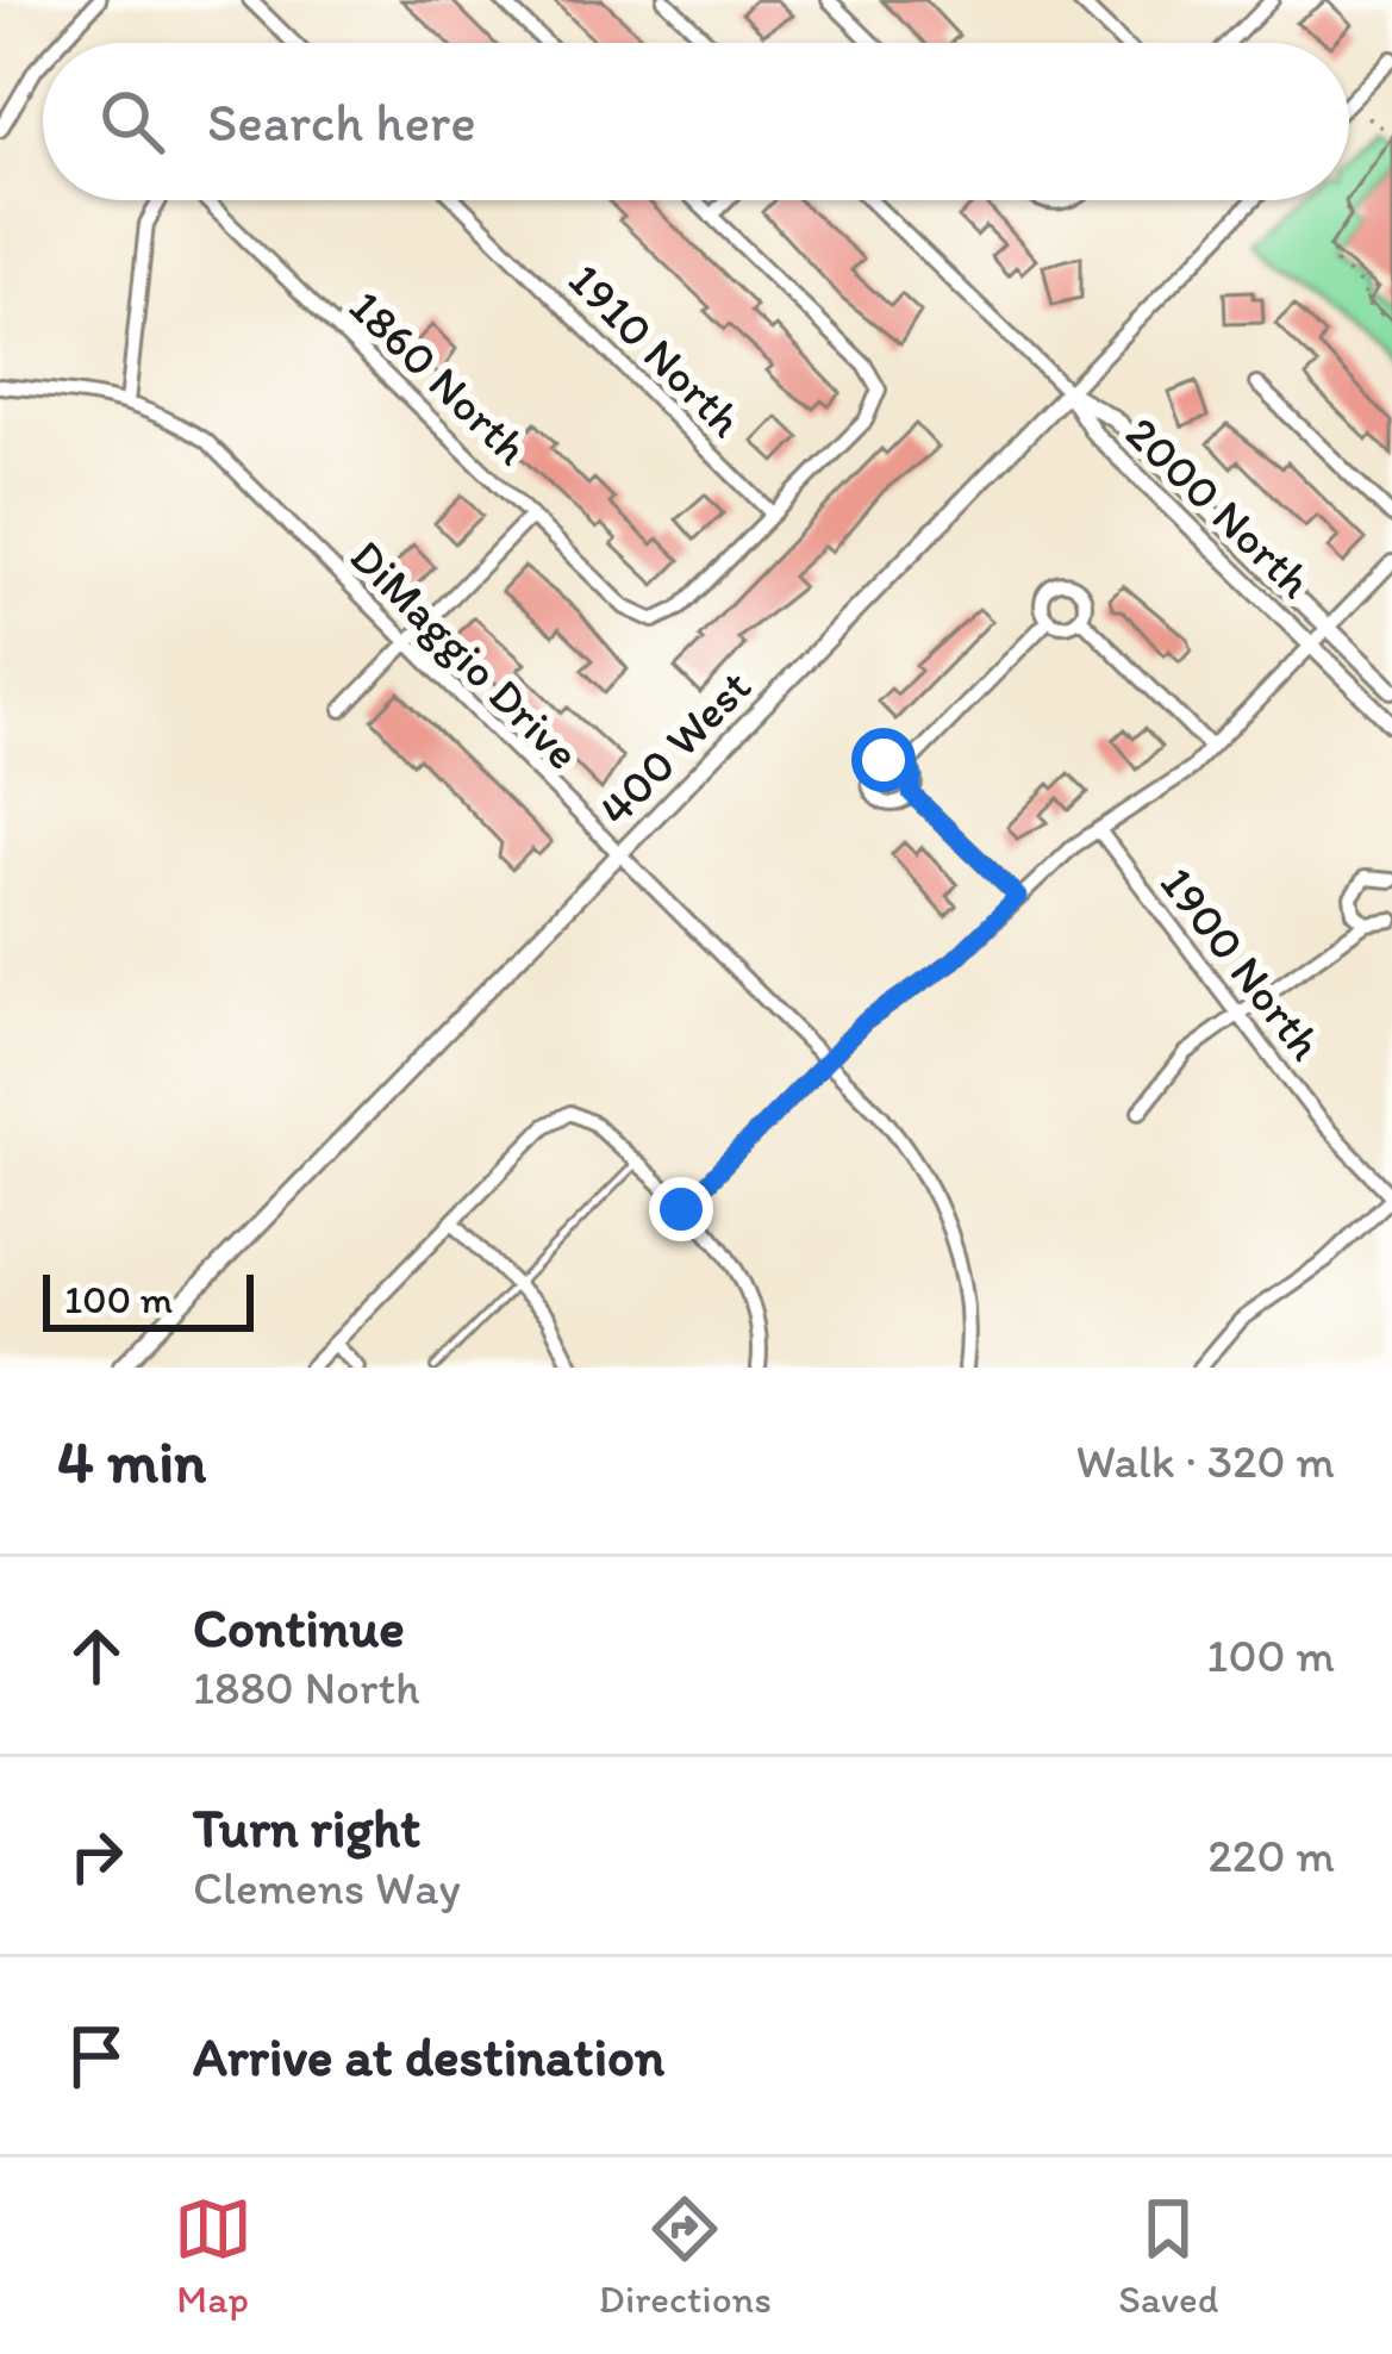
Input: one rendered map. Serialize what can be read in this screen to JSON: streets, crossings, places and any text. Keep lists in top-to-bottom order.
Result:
{
  "streets": {
    "street": [
      "1910 North",
      "1860 North",
      "2000 North",
      "DiMaggio Drive",
      "400 West",
      "1900 North"
    ]
  },
  "crossings": [
    ["1910 North", "1860 North"],
    ["2000 North", "400 West"],
    ["DiMaggio Drive", "400 West"]
  ],
  "scale_bar": "100 m",
  "page": {
    "search": "Search here",
    "scale": "100 m",
    "heading": ["4 min", "Walk · 320 m"],
    "list": [
      ["Continue", "1880 North", "100 m"],
      ["Turn right", "Clemens Way", "220 m"],
      "Arrive at destination"
    ],
    "nav": ["Map", "Directions", "Saved"]
  }
}
